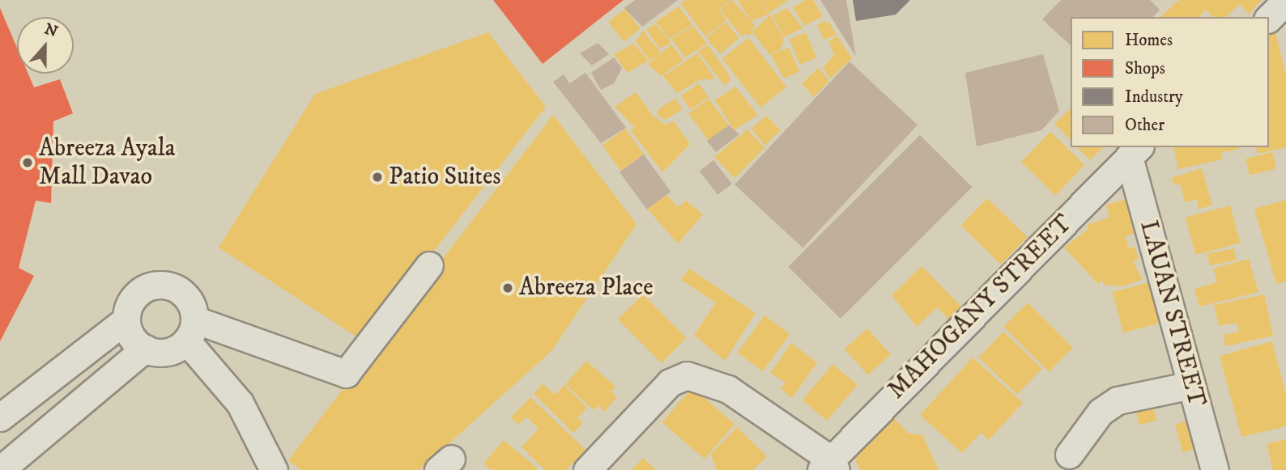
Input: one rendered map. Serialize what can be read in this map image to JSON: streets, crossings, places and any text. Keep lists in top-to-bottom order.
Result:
{
  "streets": {
    "street": ["MAHOGANY STREET", "LAUAN STREET"]
  },
  "crossings": [
    ["MAHOGANY STREET", "LAUAN STREET"]
  ],
  "places": ["Abreeza Ayala Mall Davao", "Patio Suites", "Abreeza Place"],
  "legend": [
    "Homes",
    "Shops",
    "Industry",
    "Other"
  ],
  "north": "top"
}
